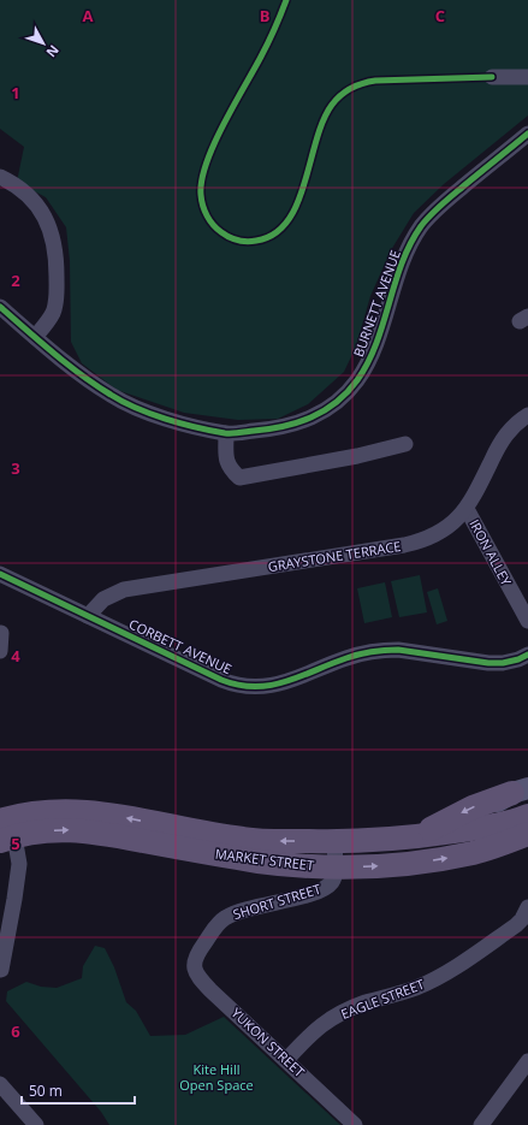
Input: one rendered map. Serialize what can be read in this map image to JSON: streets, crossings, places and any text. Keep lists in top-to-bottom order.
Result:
{
  "streets": {
    "main road": ["MARKET STREET"],
    "street": [
      "BURNETT AVENUE",
      "IRON ALLEY",
      "GRAYSTONE TERRACE",
      "CORBETT AVENUE",
      "SHORT STREET",
      "EAGLE STREET",
      "YUKON STREET"
    ]
  },
  "crossings": [
    ["IRON ALLEY", "GRAYSTONE TERRACE"],
    ["GRAYSTONE TERRACE", "CORBETT AVENUE"],
    ["MARKET STREET", "SHORT STREET"],
    ["SHORT STREET", "YUKON STREET"],
    ["EAGLE STREET", "YUKON STREET"]
  ],
  "parks": ["Kite Hill Open Space"],
  "scale_bar": "50 m",
  "north": "bottom right",
  "grid": {
    "columns": ["A", "B", "C"],
    "rows": [
      "1",
      "2",
      "3",
      "4",
      "5",
      "6"
    ]
  }
}
